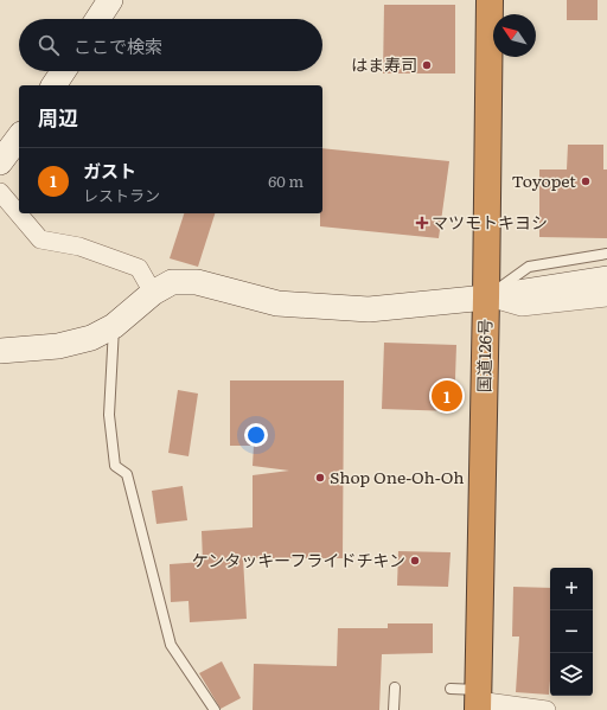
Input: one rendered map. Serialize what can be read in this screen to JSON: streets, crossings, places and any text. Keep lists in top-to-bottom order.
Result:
{
  "streets": {
    "highway": ["国道126号"]
  },
  "places": {
    "other": [
      "はま寿司",
      "Toyopet",
      "Shop One-Oh-Oh",
      "ケンタッキーフライドチキン"
    ],
    "health": ["マツモトキヨシ"]
  },
  "north": "top left",
  "page": {
    "search": "ここで検索",
    "heading": "周辺",
    "list": [
      {
        "mark": "1",
        "name": "ガスト",
        "note": "レストラン",
        "value": "60 m"
      }
    ],
    "pins": "1",
    "map_buttons": ["+", "−"]
  }
}
